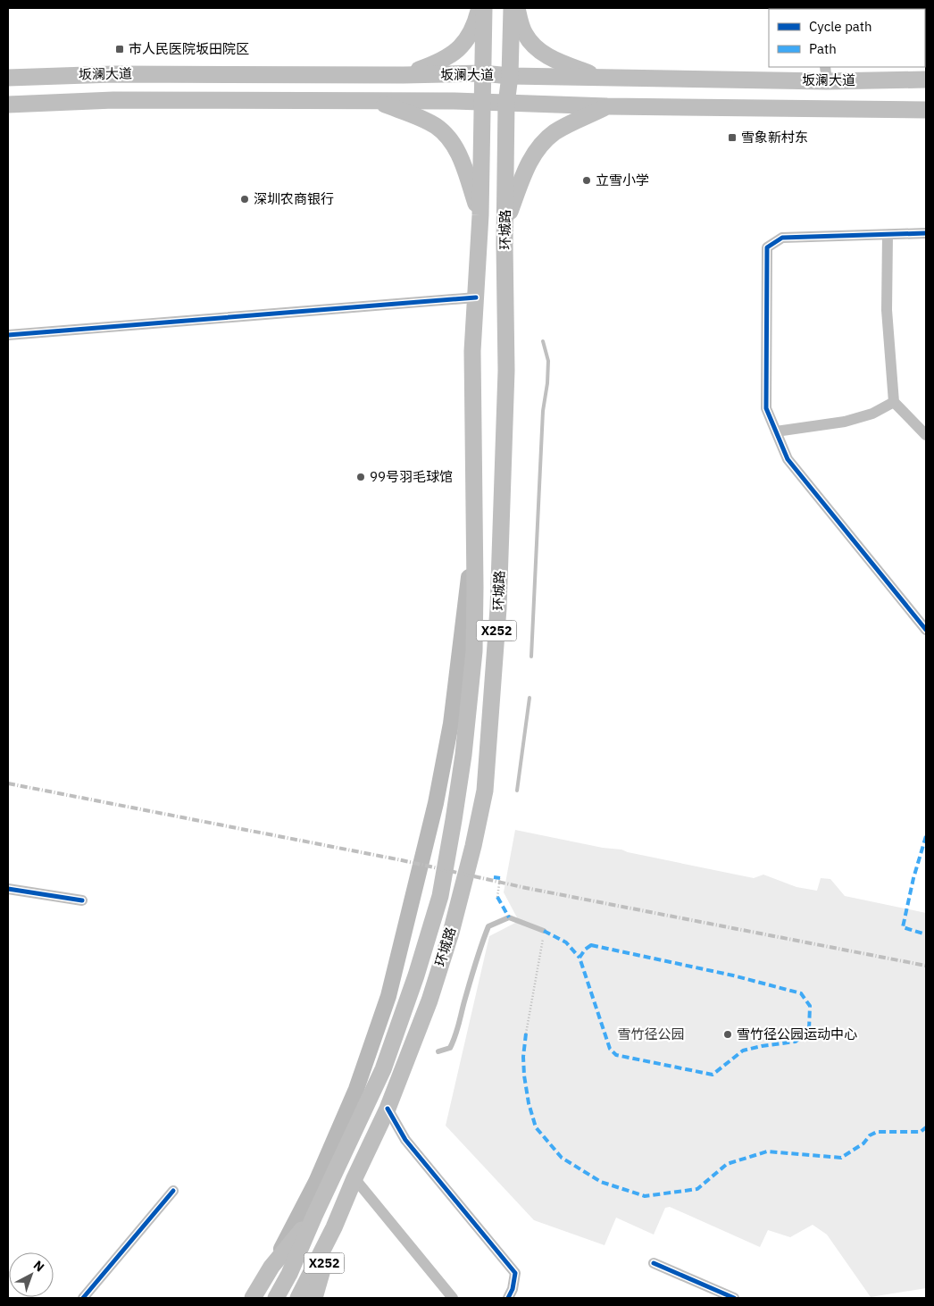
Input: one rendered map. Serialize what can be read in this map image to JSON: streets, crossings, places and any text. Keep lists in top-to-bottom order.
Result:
{
  "streets": {
    "main road": ["坂澜大道", "环城路", "X252"]
  },
  "crossings": [
    ["坂澜大道", "环城路"],
    ["环城路", "X252"]
  ],
  "parks": ["雪竹径公园"],
  "places": {
    "transit": ["市人民医院坂田院区", "雪象新村东"],
    "other": [
      "立雪小学",
      "深圳农商银行",
      "99号羽毛球馆",
      "雪竹径公园运动中心"
    ]
  },
  "legend": ["Cycle path", "Path"],
  "north": "top right"
}
